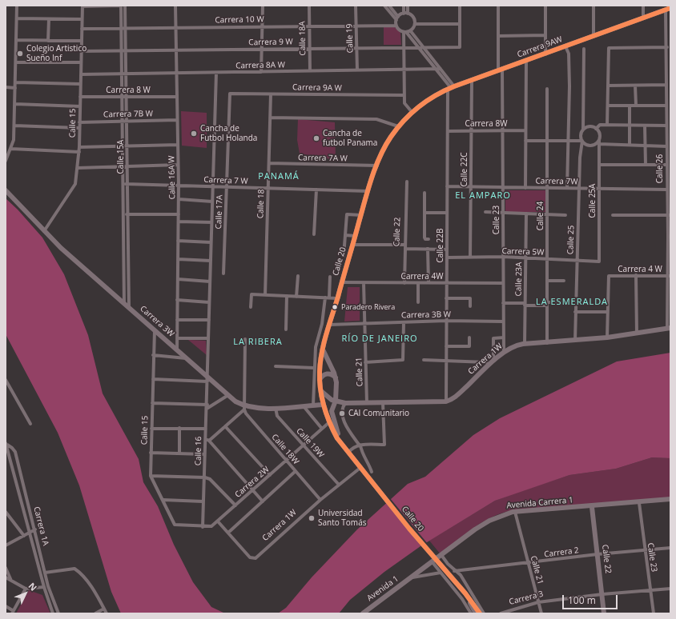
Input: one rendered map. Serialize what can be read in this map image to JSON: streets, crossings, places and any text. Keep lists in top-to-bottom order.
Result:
{
  "streets": {
    "street": [
      "Carrera 10 W",
      "Calle 18A",
      "Calle 19",
      "Carrera 9 W",
      "Carrera 9AW",
      "Carrera 8A W",
      "Carrera 9A W",
      "Carrera 8 W",
      "Carrera 7B W",
      "Calle 15",
      "Carrera 8W",
      "Calle 15A",
      "Carrera 7A W",
      "Calle 26",
      "Calle 22C",
      "Calle 16A W",
      "Carrera 7 W",
      "Carrera 7W",
      "Calle 25A",
      "Calle 18",
      "Calle 17A",
      "Calle 24",
      "Calle 23",
      "Calle 22",
      "Calle 25",
      "Calle 22B",
      "Carrera 5W",
      "Calle 20",
      "Carrera 4 W",
      "Carrera 4W",
      "Calle 23A",
      "Carrera 3B W",
      "Carrera 3W",
      "Carrera 1W",
      "Calle 21",
      "Calle 19W",
      "Calle 18W",
      "Calle 16",
      "Carrera 2W",
      "Avenida Carrera 1",
      "Carrera 1A",
      "Carrera 2",
      "Avenida 1",
      "Carrera 3"
    ]
  },
  "crossings": [
    ["Carrera 10 W", "Calle 18A"],
    ["Carrera 10 W", "Calle 19"],
    ["Carrera 10 W", "Calle 15"],
    ["Carrera 10 W", "Calle 15A"],
    ["Carrera 10 W", "Calle 16A W"],
    ["Calle 18A", "Carrera 9 W"],
    ["Calle 18A", "Carrera 8A W"],
    ["Calle 19", "Carrera 9 W"],
    ["Calle 19", "Carrera 8A W"],
    ["Carrera 9 W", "Calle 15"],
    ["Carrera 9 W", "Calle 15A"],
    ["Carrera 9 W", "Calle 16A W"],
    ["Carrera 9AW", "Calle 26"],
    ["Carrera 9AW", "Calle 22C"],
    ["Carrera 9AW", "Calle 23"],
    ["Carrera 9AW", "Calle 22B"],
    ["Carrera 9AW", "Calle 20"],
    ["Carrera 8A W", "Calle 15"],
    ["Carrera 8A W", "Calle 15A"],
    ["Carrera 8A W", "Calle 16A W"],
    ["Carrera 9A W", "Calle 18"],
    ["Carrera 9A W", "Calle 17A"],
    ["Carrera 8 W", "Calle 15"],
    ["Carrera 8 W", "Calle 15A"],
    ["Carrera 8 W", "Calle 16A W"],
    ["Carrera 7B W", "Calle 15"],
    ["Carrera 7B W", "Calle 15A"],
    ["Carrera 7B W", "Calle 16A W"],
    ["Calle 15", "Carrera 3W"],
    ["Calle 15", "Carrera 2W"],
    ["Carrera 8W", "Calle 22C"],
    ["Carrera 8W", "Calle 23"],
    ["Carrera 8W", "Calle 22B"],
    ["Calle 15A", "Carrera 7 W"],
    ["Calle 15A", "Carrera 3W"],
    ["Carrera 7A W", "Calle 18"],
    ["Carrera 7A W", "Calle 20"],
    ["Calle 26", "Carrera 7W"],
    ["Calle 26", "Carrera 4 W"],
    ["Calle 26", "Carrera 1W"],
    ["Calle 22C", "Carrera 7W"],
    ["Calle 22C", "Carrera 5W"],
    ["Calle 16A W", "Carrera 7 W"],
    ["Calle 16A W", "Carrera 3W"],
    ["Carrera 7 W", "Calle 18"],
    ["Carrera 7 W", "Calle 17A"],
    ["Carrera 7 W", "Calle 20"],
    ["Carrera 7W", "Calle 25A"],
    ["Carrera 7W", "Calle 24"],
    ["Carrera 7W", "Calle 23"],
    ["Carrera 7W", "Calle 25"],
    ["Carrera 7W", "Calle 22B"],
    ["Calle 25A", "Calle 25"],
    ["Calle 25A", "Carrera 5W"],
    ["Calle 24", "Carrera 5W"],
    ["Calle 24", "Carrera 1W"],
    ["Calle 23", "Carrera 5W"],
    ["Calle 23", "Carrera 4W"],
    ["Calle 23", "Carrera 3B W"],
    ["Calle 23", "Carrera 1W"],
    ["Calle 23", "Avenida Carrera 1"],
    ["Calle 23", "Carrera 2"],
    ["Calle 23", "Carrera 3"],
    ["Calle 22", "Carrera 4W"],
    ["Calle 22", "Avenida Carrera 1"],
    ["Calle 22", "Carrera 2"],
    ["Calle 22", "Carrera 3"],
    ["Calle 25", "Carrera 5W"],
    ["Calle 25", "Carrera 1W"],
    ["Calle 22B", "Carrera 5W"],
    ["Calle 22B", "Carrera 4W"],
    ["Calle 22B", "Carrera 3B W"],
    ["Calle 22B", "Carrera 1W"],
    ["Carrera 5W", "Calle 23A"],
    ["Calle 20", "Carrera 4W"],
    ["Calle 20", "Carrera 3B W"],
    ["Calle 20", "Carrera 3W"],
    ["Calle 20", "Carrera 1W"],
    ["Calle 20", "Carrera 2W"],
    ["Carrera 4W", "Calle 21"],
    ["Calle 23A", "Carrera 1W"],
    ["Carrera 3B W", "Calle 21"],
    ["Carrera 3W", "Calle 19W"],
    ["Carrera 3W", "Calle 18W"],
    ["Carrera 3W", "Calle 16"],
    ["Carrera 1W", "Calle 21"],
    ["Carrera 1W", "Calle 19W"],
    ["Carrera 1W", "Calle 18W"],
    ["Calle 21", "Avenida Carrera 1"],
    ["Calle 21", "Carrera 2"],
    ["Calle 21", "Carrera 3"],
    ["Calle 19W", "Carrera 2W"],
    ["Calle 18W", "Carrera 2W"],
    ["Calle 16", "Carrera 2W"],
    ["Avenida Carrera 1", "Avenida 1"]
  ],
  "districts": [
    "PANAMÁ",
    "EL AMPARO",
    "LA ESMERALDA",
    "RÍO DE JANEIRO",
    "LA RIBERA"
  ],
  "places": [
    "Colegio Artistico Sueño Inf",
    "Cancha de Futbol Holanda",
    "Cancha de futbol Panama",
    "Paradero Rivera",
    "CAI Comunitario",
    "Universidad Santo Tomás"
  ],
  "scale_bar": "100 m",
  "north": "top right"
}
